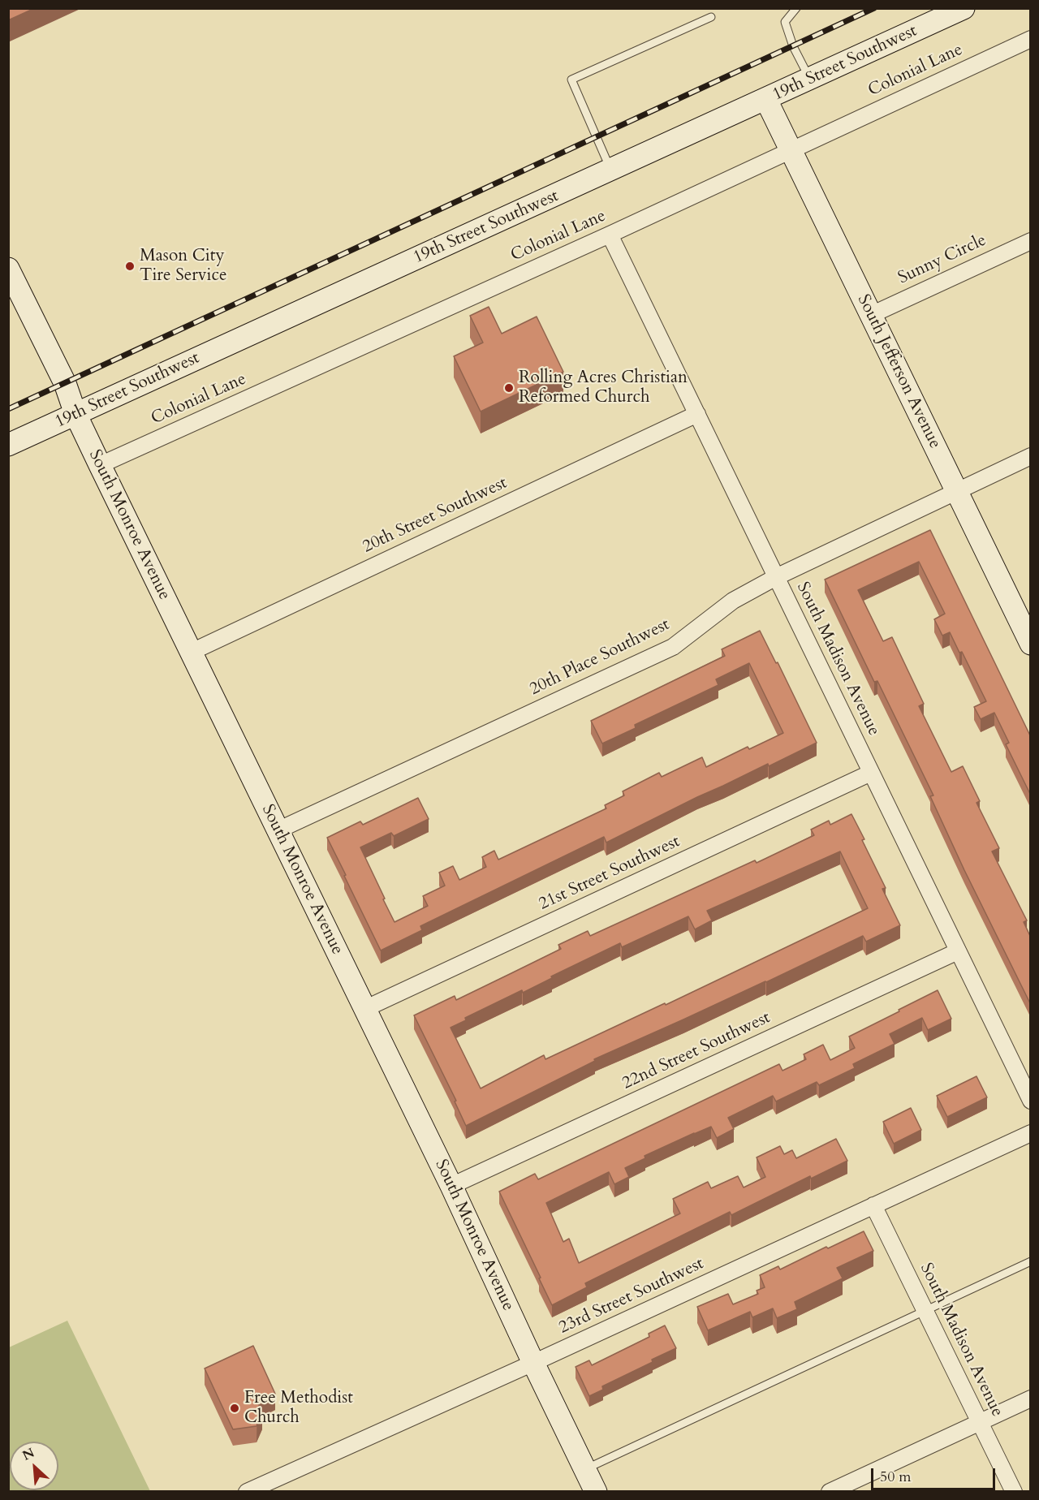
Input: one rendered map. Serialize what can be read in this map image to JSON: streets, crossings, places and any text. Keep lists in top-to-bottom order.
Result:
{
  "streets": {
    "street": [
      "19th Street Southwest",
      "Colonial Lane",
      "Sunny Circle",
      "South Jefferson Avenue",
      "20th Street Southwest",
      "South Monroe Avenue",
      "20th Place Southwest",
      "South Madison Avenue",
      "21st Street Southwest",
      "22nd Street Southwest",
      "23rd Street Southwest"
    ]
  },
  "crossings": [
    ["19th Street Southwest", "South Jefferson Avenue"],
    ["19th Street Southwest", "South Monroe Avenue"],
    ["Colonial Lane", "South Jefferson Avenue"],
    ["Colonial Lane", "South Monroe Avenue"],
    ["Colonial Lane", "South Madison Avenue"],
    ["Sunny Circle", "South Jefferson Avenue"],
    ["South Jefferson Avenue", "20th Place Southwest"],
    ["20th Street Southwest", "South Monroe Avenue"],
    ["20th Street Southwest", "South Madison Avenue"],
    ["South Monroe Avenue", "20th Place Southwest"],
    ["South Monroe Avenue", "21st Street Southwest"],
    ["South Monroe Avenue", "22nd Street Southwest"],
    ["South Monroe Avenue", "23rd Street Southwest"],
    ["20th Place Southwest", "South Madison Avenue"],
    ["South Madison Avenue", "21st Street Southwest"],
    ["South Madison Avenue", "22nd Street Southwest"],
    ["South Madison Avenue", "23rd Street Southwest"]
  ],
  "places": ["Mason City Tire Service", "Rolling Acres Christian Reformed Church", "Free Methodist Church"],
  "scale_bar": "50 m",
  "north": "top left"
}
